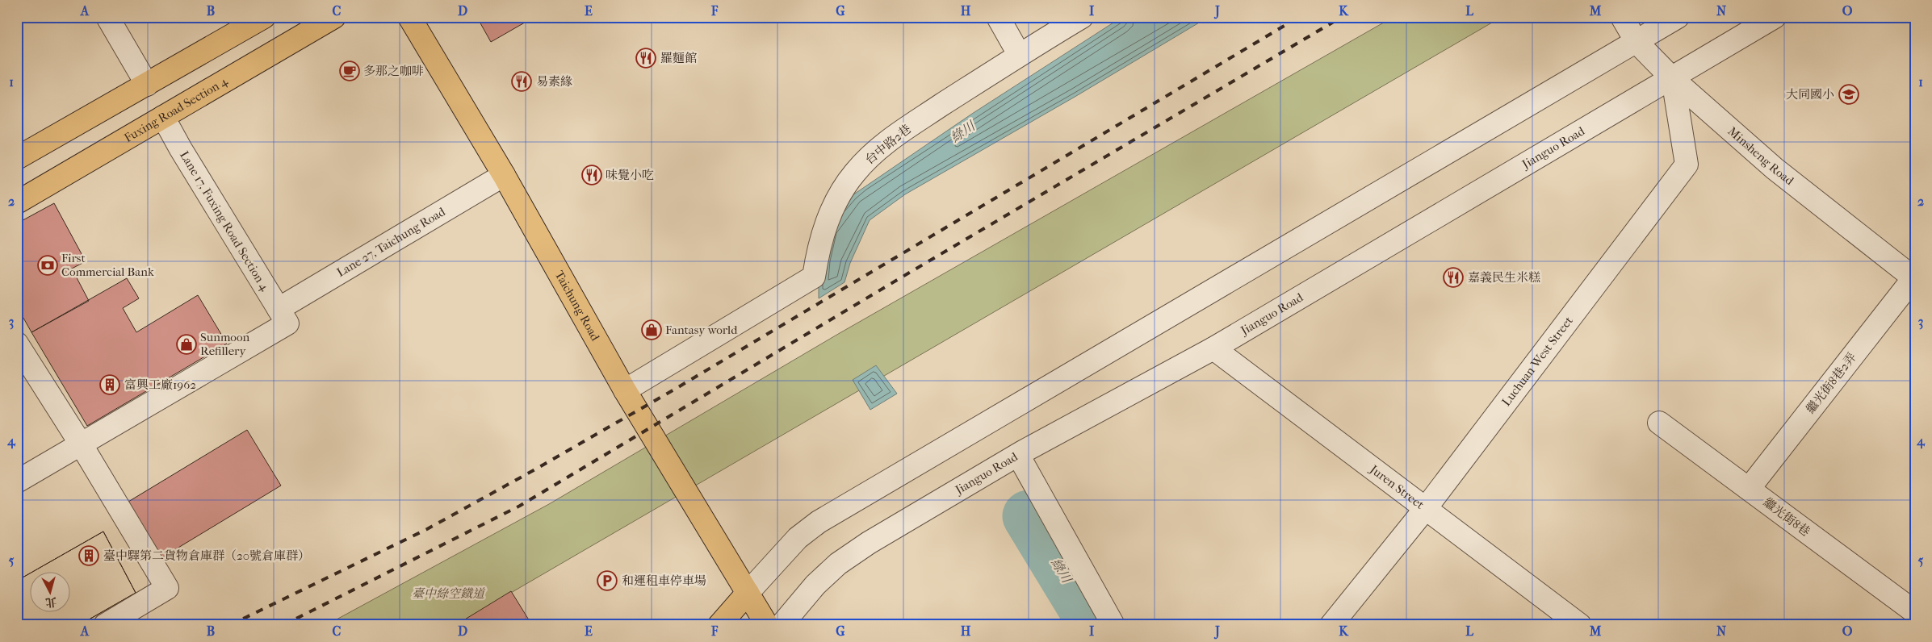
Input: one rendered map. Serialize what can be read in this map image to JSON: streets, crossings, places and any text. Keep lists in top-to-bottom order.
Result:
{
  "streets": {
    "main road": ["Fuxing Road Section 4", "Taichung Road"],
    "street": [
      "台中路2巷",
      "Jianguo Road",
      "Minsheng Road",
      "Lane 17, Fuxing Road Section 4",
      "Lane 27, Taichung Road",
      "Luchuan West Street",
      "繼光街8巷2弄",
      "Juren Street",
      "繼光街8巷"
    ]
  },
  "crossings": [
    ["Fuxing Road Section 4", "Lane 17, Fuxing Road Section 4"],
    ["台中路2巷", "Taichung Road"],
    ["Jianguo Road", "Minsheng Road"],
    ["Jianguo Road", "Luchuan West Street"],
    ["Jianguo Road", "Juren Street"],
    ["Minsheng Road", "Luchuan West Street"],
    ["Minsheng Road", "繼光街8巷2弄"],
    ["Lane 17, Fuxing Road Section 4", "Lane 27, Taichung Road"],
    ["Lane 27, Taichung Road", "Taichung Road"],
    ["Luchuan West Street", "Juren Street"],
    ["繼光街8巷2弄", "繼光街8巷"]
  ],
  "water": ["綠川"],
  "parks": ["臺中綠空鐵道"],
  "places": {
    "restaurant": [
      "羅麵館",
      "易素緣",
      "味覺小吃",
      "嘉義民生米糕"
    ],
    "cafe": ["多那之咖啡"],
    "school or university": ["大同國小"],
    "bank": ["First Commercial Bank"],
    "shop": ["Fantasy world", "Sunmoon Refillery"],
    "building": ["富興工廠1962", "臺中驛第二貨物倉庫群（20號倉庫群）"],
    "parking": ["和運租車停車場"]
  },
  "north": "bottom",
  "grid": {
    "columns": [
      "A",
      "B",
      "C",
      "D",
      "E",
      "F",
      "G",
      "H",
      "I",
      "J",
      "K",
      "L",
      "M",
      "N",
      "O"
    ],
    "rows": [
      "1",
      "2",
      "3",
      "4",
      "5"
    ]
  }
}
